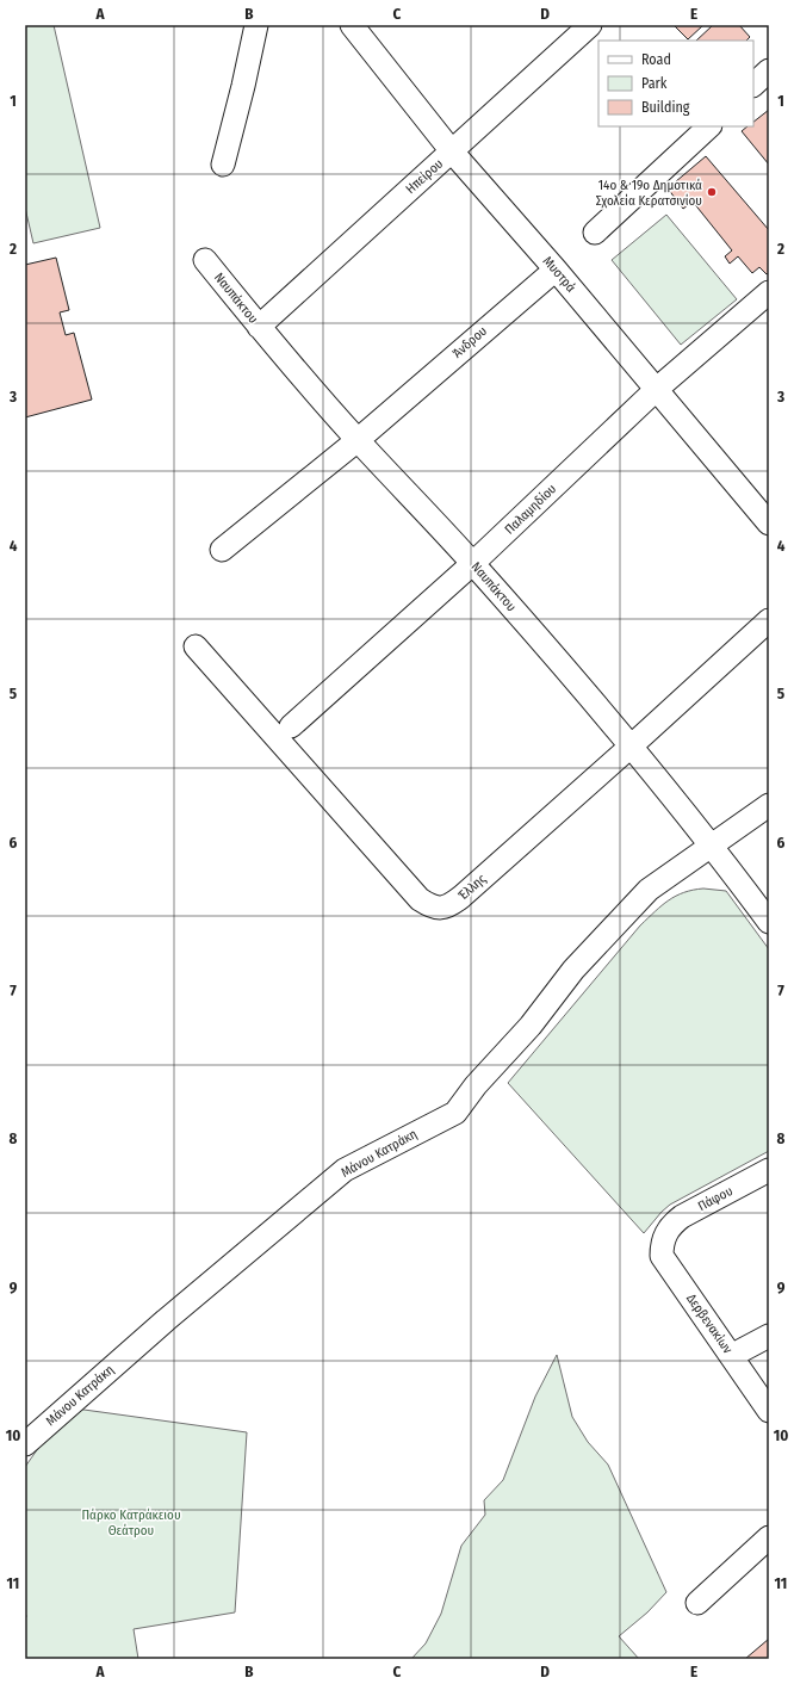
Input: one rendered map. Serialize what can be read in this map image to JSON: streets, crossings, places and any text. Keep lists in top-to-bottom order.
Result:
{
  "streets": {
    "street": [
      "Ηπείρου",
      "Μυστρά",
      "Ναυπάκτου",
      "Άνδρου",
      "Παλαμηδίου",
      "Έλλης",
      "Μάνου Κατράκη",
      "Πάφου",
      "Δερβενακίων"
    ]
  },
  "crossings": [
    ["Ηπείρου", "Μυστρά"],
    ["Ηπείρου", "Ναυπάκτου"],
    ["Μυστρά", "Άνδρου"],
    ["Μυστρά", "Παλαμηδίου"],
    ["Ναυπάκτου", "Άνδρου"],
    ["Ναυπάκτου", "Παλαμηδίου"],
    ["Ναυπάκτου", "Έλλης"],
    ["Ναυπάκτου", "Μάνου Κατράκη"],
    ["Πάφου", "Δερβενακίων"]
  ],
  "parks": ["Πάρκο Κατράκειου Θεάτρου"],
  "places": ["14ο & 19ο Δημοτικά Σχολεία Κερατσινίου"],
  "legend": ["Road", "Park", "Building"],
  "grid": {
    "columns": [
      "A",
      "B",
      "C",
      "D",
      "E"
    ],
    "rows": [
      "1",
      "2",
      "3",
      "4",
      "5",
      "6",
      "7",
      "8",
      "9",
      "10",
      "11"
    ]
  }
}
